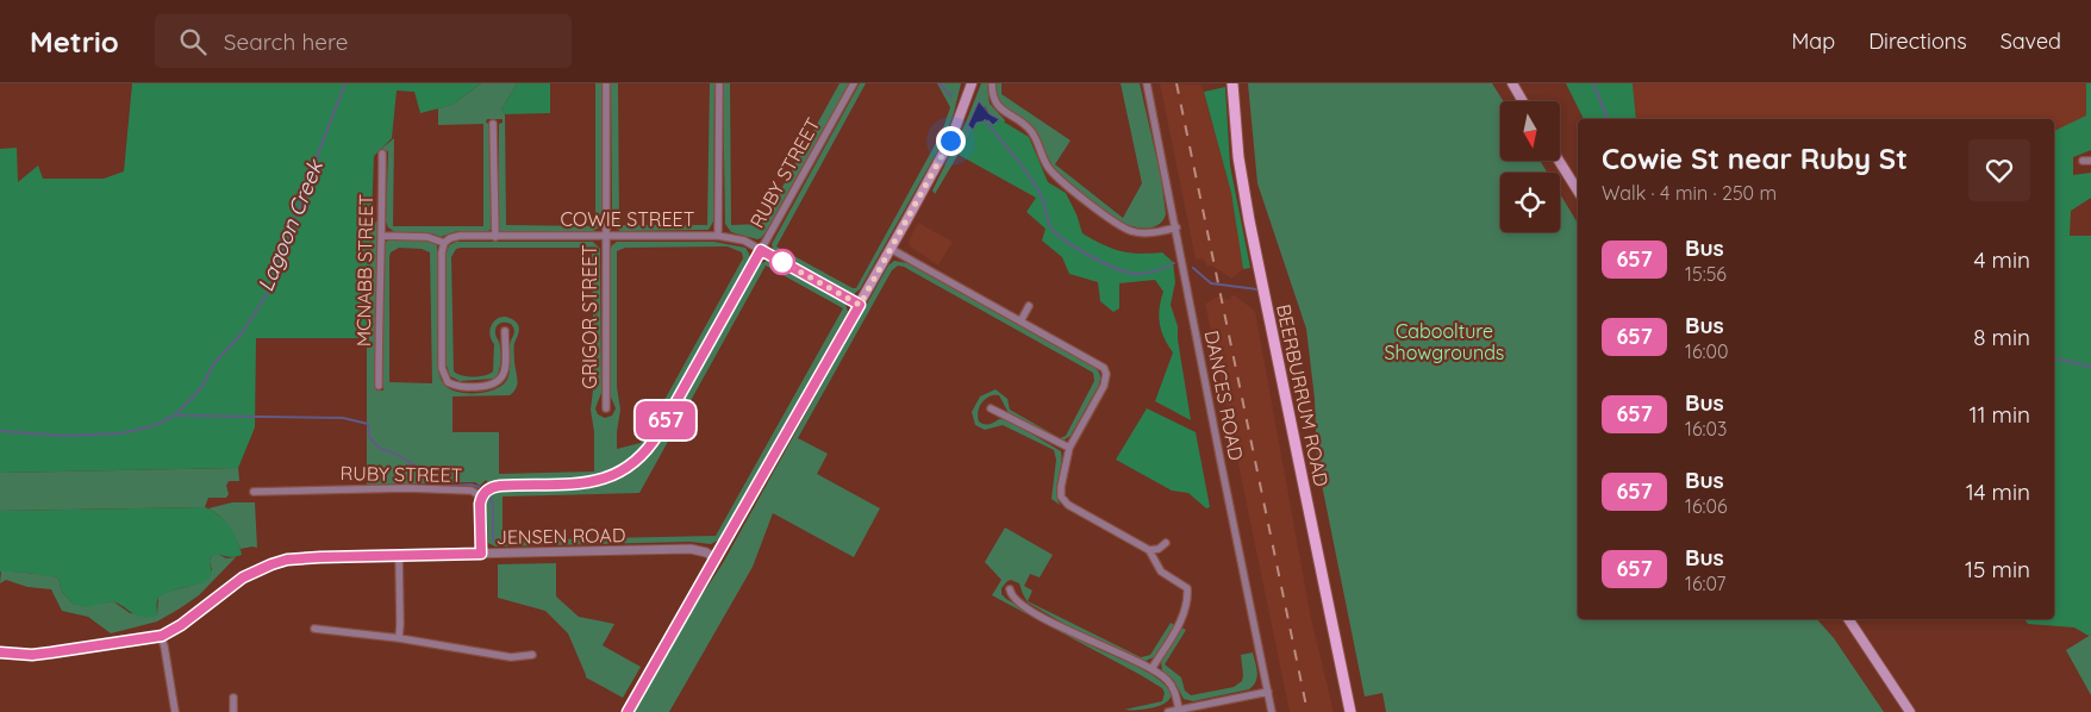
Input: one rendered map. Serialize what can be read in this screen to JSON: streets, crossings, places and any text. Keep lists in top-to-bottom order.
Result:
{
  "streets": {
    "main road": ["BEERBURRUM ROAD"],
    "street": [
      "RUBY STREET",
      "COWIE STREET",
      "MCNABB STREET",
      "GRIGOR STREET",
      "DANCES ROAD",
      "JENSEN ROAD"
    ]
  },
  "crossings": [
    ["RUBY STREET", "COWIE STREET"],
    ["COWIE STREET", "MCNABB STREET"],
    ["COWIE STREET", "GRIGOR STREET"]
  ],
  "water": ["Lagoon Creek"],
  "parks": ["Caboolture Showgrounds"],
  "lines": ["bus line 657"],
  "north": "bottom",
  "page": {
    "header": "Metrio",
    "search": "Search here",
    "nav": ["Map", "Directions", "Saved"],
    "on_map": "657",
    "heading": ["Cowie St near Ruby St", "Walk · 4 min · 250 m"],
    "list": [
      {
        "mark": "657",
        "name": "Bus",
        "note": "15:56",
        "value": "4 min"
      },
      {
        "mark": "657",
        "name": "Bus",
        "note": "16:00",
        "value": "8 min"
      },
      {
        "mark": "657",
        "name": "Bus",
        "note": "16:03",
        "value": "11 min"
      },
      {
        "mark": "657",
        "name": "Bus",
        "note": "16:06",
        "value": "14 min"
      },
      {
        "mark": "657",
        "name": "Bus",
        "note": "16:07",
        "value": "15 min"
      }
    ]
  }
}
